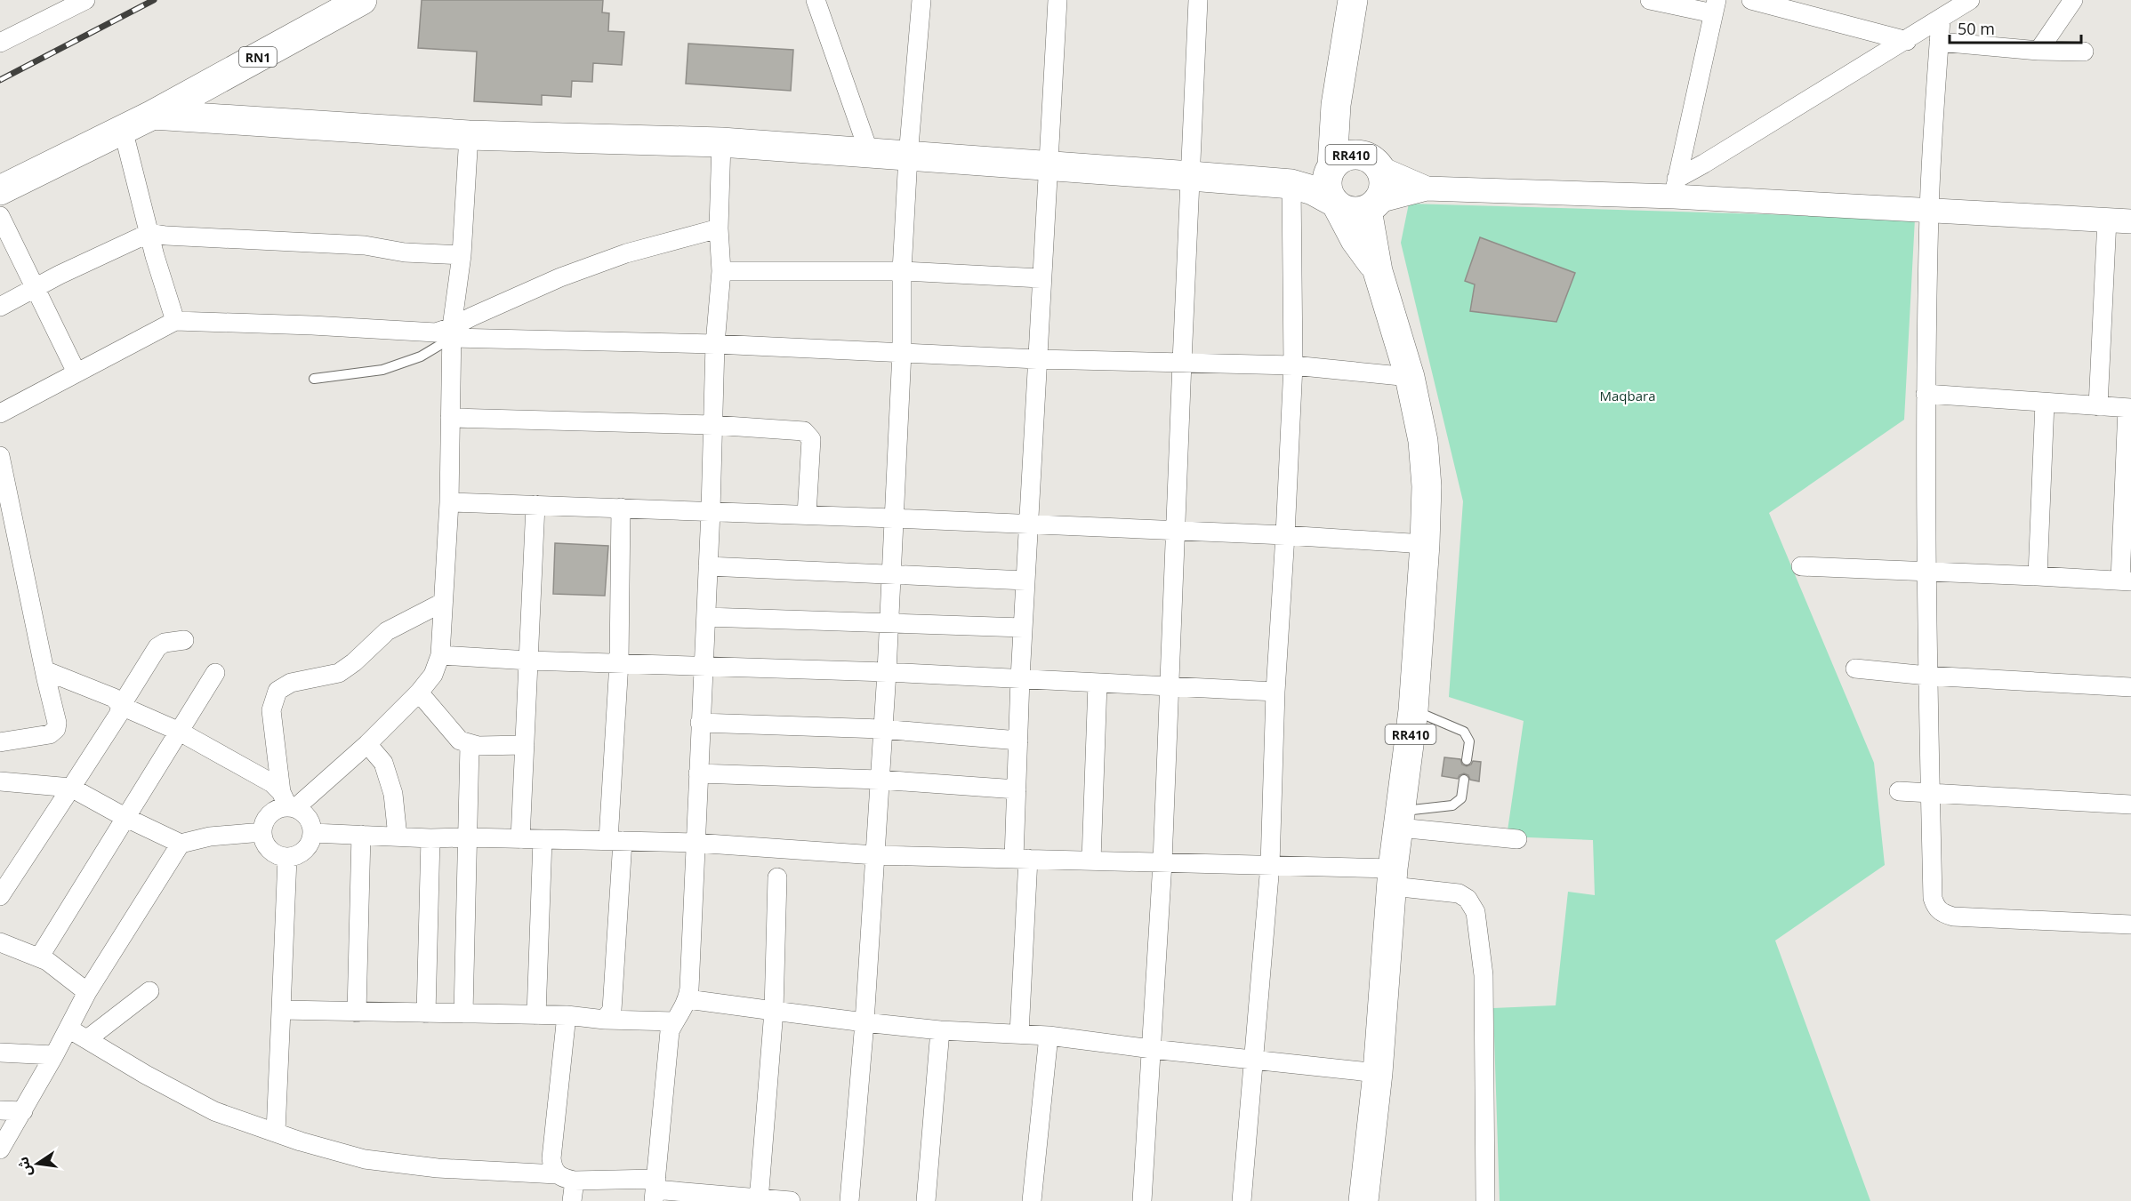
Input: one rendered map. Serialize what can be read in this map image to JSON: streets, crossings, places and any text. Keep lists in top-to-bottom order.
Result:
{
  "streets": {
    "main road": ["RN1", "RR410"]
  },
  "parks": ["Maqbara"],
  "scale_bar": "50 m",
  "north": "left"
}
